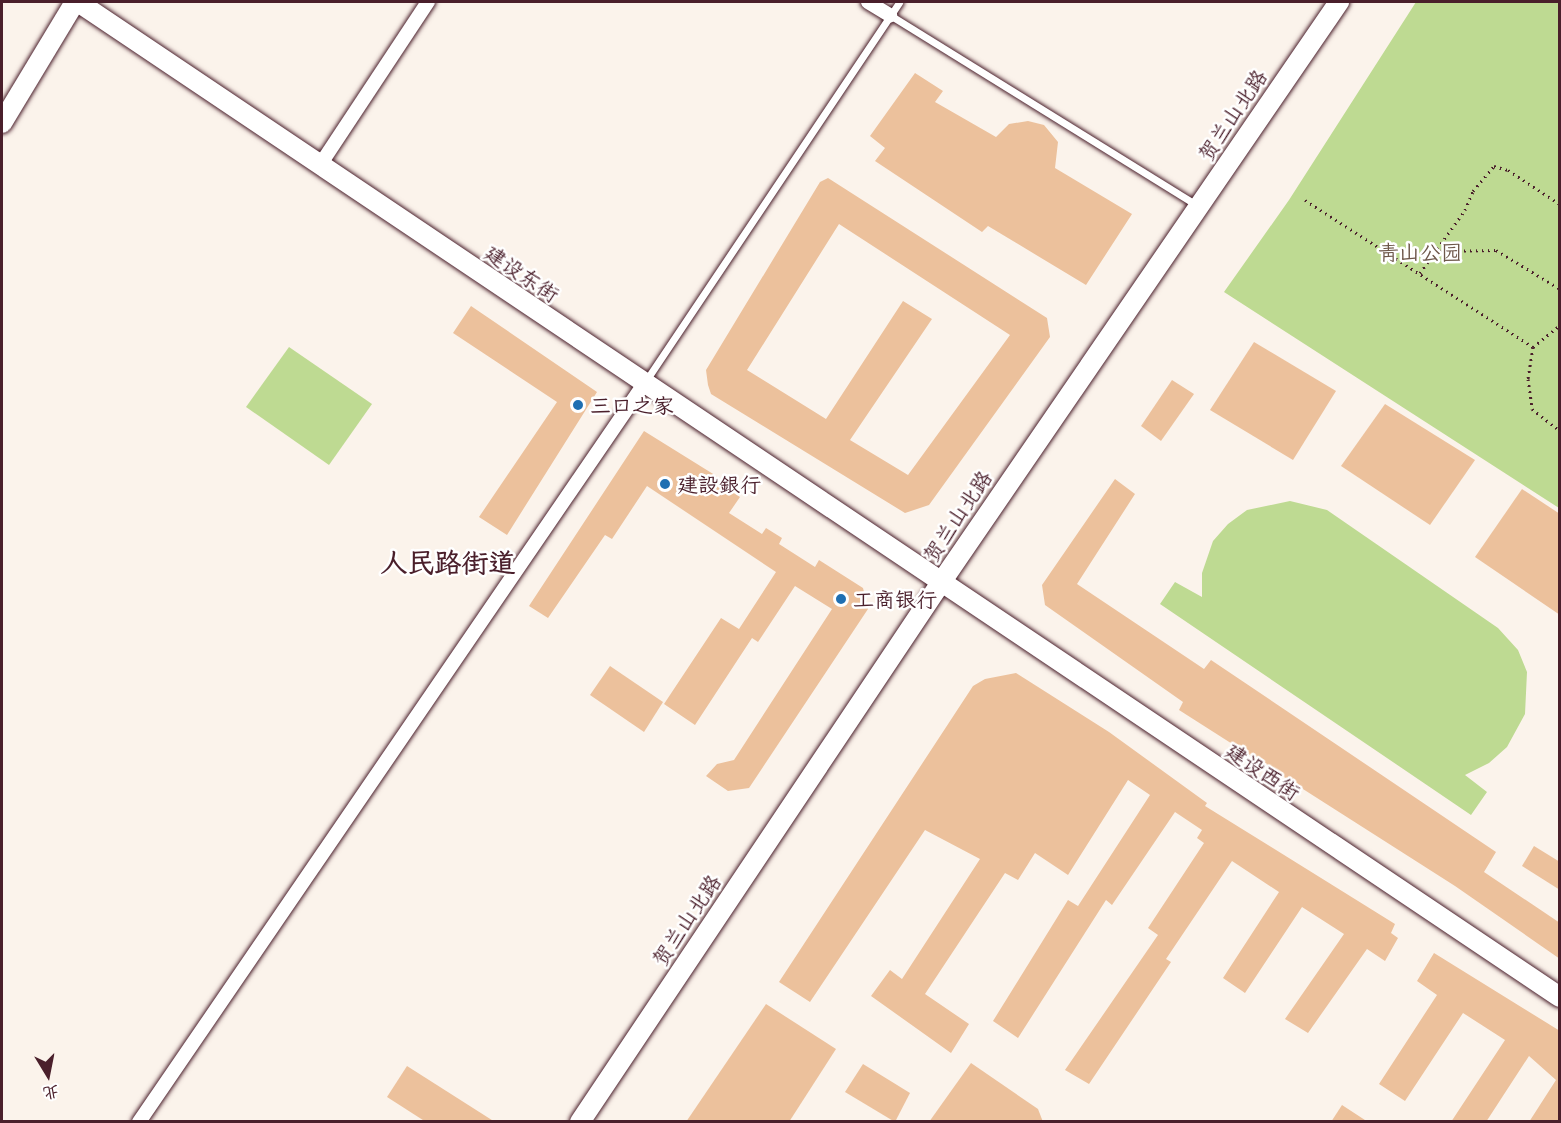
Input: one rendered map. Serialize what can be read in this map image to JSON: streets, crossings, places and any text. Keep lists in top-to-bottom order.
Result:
{
  "streets": {
    "main road": ["贺兰山北路", "建设东街", "建设西街"]
  },
  "crossings": [
    ["贺兰山北路", "建设东街"],
    ["贺兰山北路", "建设西街"],
    ["建设东街", "建设西街"]
  ],
  "districts": ["人民路街道"],
  "parks": ["青山公园"],
  "places": ["三口之家", "建設銀行", "工商银行"],
  "north": "bottom"
}
